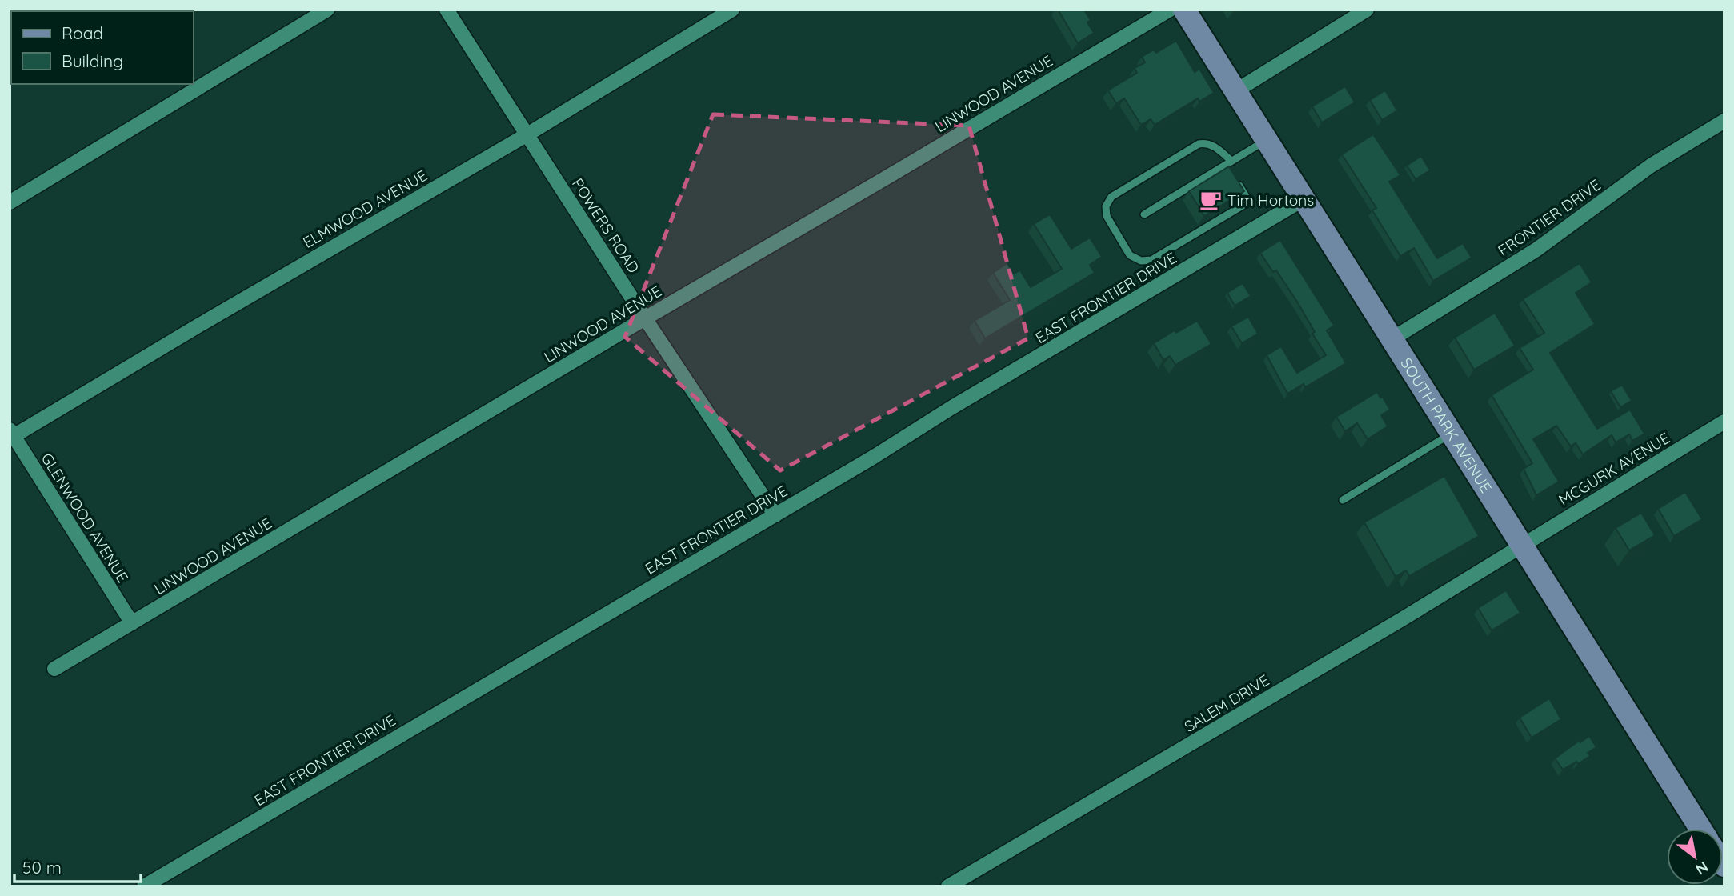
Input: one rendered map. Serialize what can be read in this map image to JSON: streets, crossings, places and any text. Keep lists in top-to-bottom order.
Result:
{
  "streets": {
    "main road": ["SOUTH PARK AVENUE"],
    "street": [
      "LINWOOD AVENUE",
      "ELMWOOD AVENUE",
      "FRONTIER DRIVE",
      "POWERS ROAD",
      "EAST FRONTIER DRIVE",
      "MCGURK AVENUE",
      "GLENWOOD AVENUE",
      "SALEM DRIVE"
    ]
  },
  "crossings": [
    ["LINWOOD AVENUE", "POWERS ROAD"],
    ["LINWOOD AVENUE", "GLENWOOD AVENUE"],
    ["ELMWOOD AVENUE", "POWERS ROAD"],
    ["ELMWOOD AVENUE", "GLENWOOD AVENUE"],
    ["FRONTIER DRIVE", "SOUTH PARK AVENUE"],
    ["POWERS ROAD", "EAST FRONTIER DRIVE"],
    ["EAST FRONTIER DRIVE", "SOUTH PARK AVENUE"],
    ["SOUTH PARK AVENUE", "MCGURK AVENUE"],
    ["SOUTH PARK AVENUE", "SALEM DRIVE"],
    ["MCGURK AVENUE", "SALEM DRIVE"]
  ],
  "places": {
    "cafe": ["Tim Hortons"]
  },
  "legend": ["Road", "Building"],
  "scale_bar": "50 m",
  "north": "bottom right"
}
